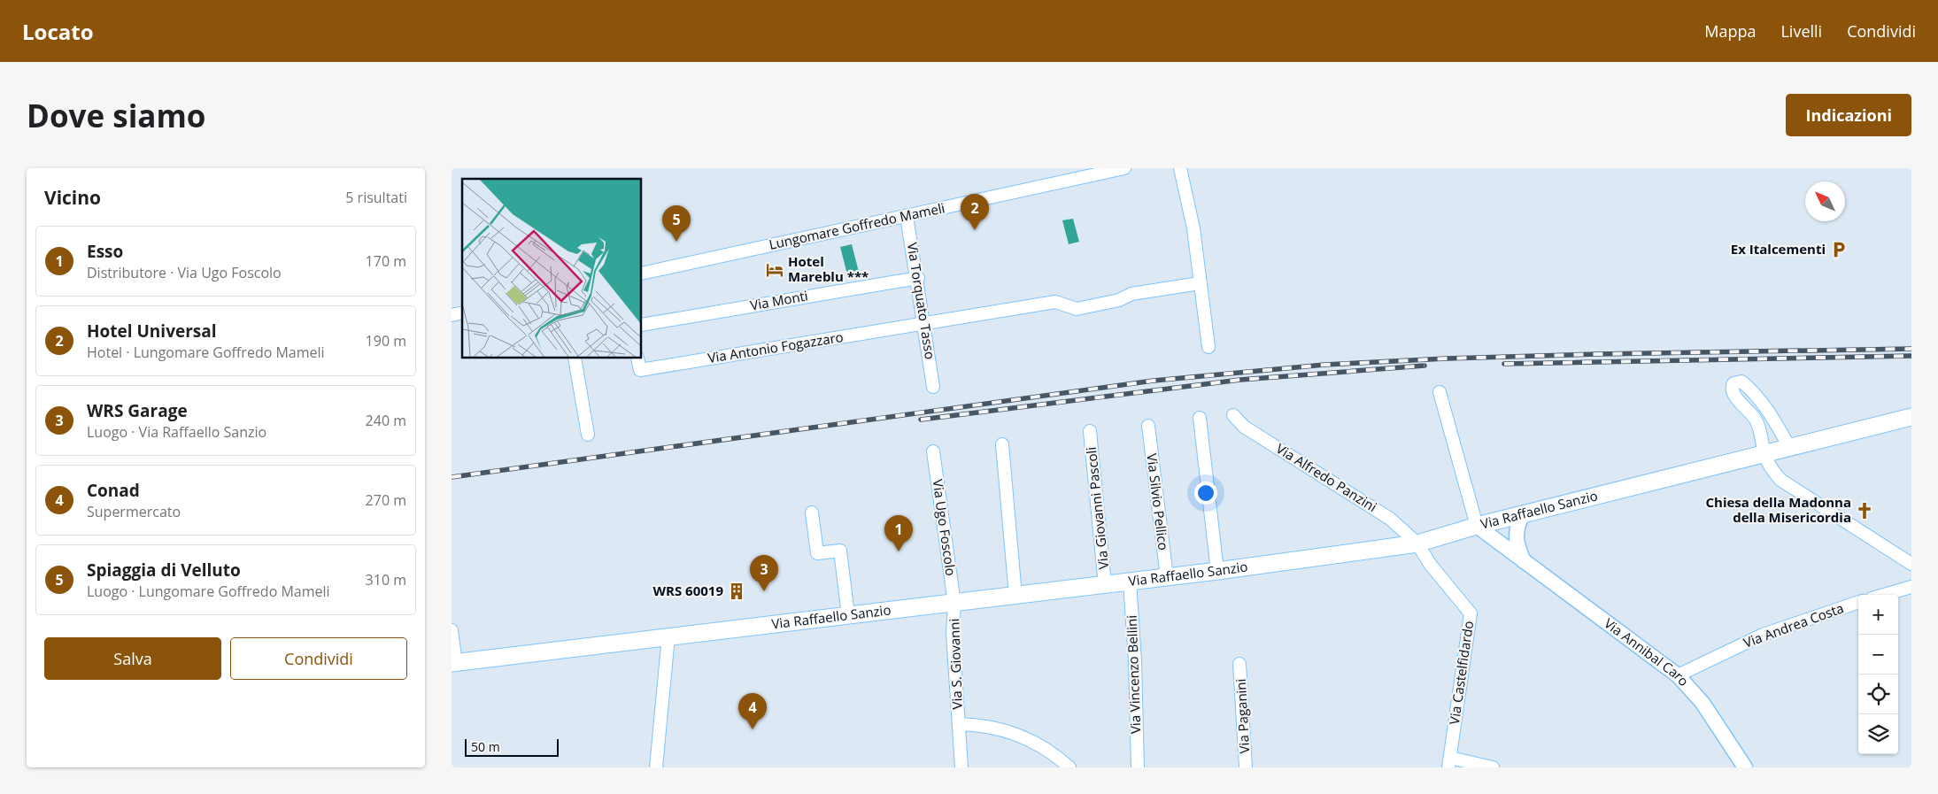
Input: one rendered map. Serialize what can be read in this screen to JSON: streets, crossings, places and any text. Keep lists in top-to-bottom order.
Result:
{
  "streets": {
    "main road": ["Via Raffaello Sanzio"],
    "street": [
      "Lungomare Goffredo Mameli",
      "Via Monti",
      "Via Torquato Tasso",
      "Via Antonio Fogazzaro",
      "Via Alfredo Panzini",
      "Via Silvio Pellico",
      "Via Giovanni Pascoli",
      "Via Ugo Foscolo",
      "Via Andrea Costa",
      "Via Annibal Caro",
      "Via S. Giovanni",
      "Via Castelfidardo",
      "Via Vincenzo Bellini",
      "Via Paganini"
    ]
  },
  "crossings": [
    ["Lungomare Goffredo Mameli", "Via Torquato Tasso"],
    ["Via Monti", "Via Torquato Tasso"],
    ["Via Torquato Tasso", "Via Antonio Fogazzaro"],
    ["Via Alfredo Panzini", "Via Raffaello Sanzio"],
    ["Via Alfredo Panzini", "Via Castelfidardo"],
    ["Via Silvio Pellico", "Via Raffaello Sanzio"],
    ["Via Giovanni Pascoli", "Via Raffaello Sanzio"],
    ["Via Raffaello Sanzio", "Via Ugo Foscolo"],
    ["Via Raffaello Sanzio", "Via Annibal Caro"],
    ["Via Raffaello Sanzio", "Via S. Giovanni"],
    ["Via Raffaello Sanzio", "Via Castelfidardo"],
    ["Via Raffaello Sanzio", "Via Vincenzo Bellini"],
    ["Via Ugo Foscolo", "Via S. Giovanni"],
    ["Via Andrea Costa", "Via Annibal Caro"]
  ],
  "places": {
    "parking": ["Ex Italcementi"],
    "hotel": ["Hotel Mareblu ***"],
    "church": ["Chiesa della Madonna della Misericordia"],
    "building": ["WRS 60019"]
  },
  "scale_bar": "50 m",
  "north": "top left",
  "page": {
    "header": "Locato",
    "nav": ["Mappa", "Livelli", "Condividi"],
    "buttons": [
      "Indicazioni",
      ["Salva", "Condividi"]
    ],
    "title": "Dove siamo",
    "heading": ["Vicino", "5 risultati"],
    "pins": [
      "2",
      "5",
      "1",
      "3",
      "4"
    ],
    "list": [
      {
        "mark": "1",
        "name": "Esso",
        "note": "Distributore · Via Ugo Foscolo",
        "value": "170 m"
      },
      {
        "mark": "2",
        "name": "Hotel Universal",
        "note": "Hotel · Lungomare Goffredo Mameli",
        "value": "190 m"
      },
      {
        "mark": "3",
        "name": "WRS Garage",
        "note": "Luogo · Via Raffaello Sanzio",
        "value": "240 m"
      },
      {
        "mark": "4",
        "name": "Conad",
        "note": "Supermercato",
        "value": "270 m"
      },
      {
        "mark": "5",
        "name": "Spiaggia di Velluto",
        "note": "Luogo · Lungomare Goffredo Mameli",
        "value": "310 m"
      }
    ],
    "map_buttons": ["+", "−"],
    "scale": "50 m"
  }
}
